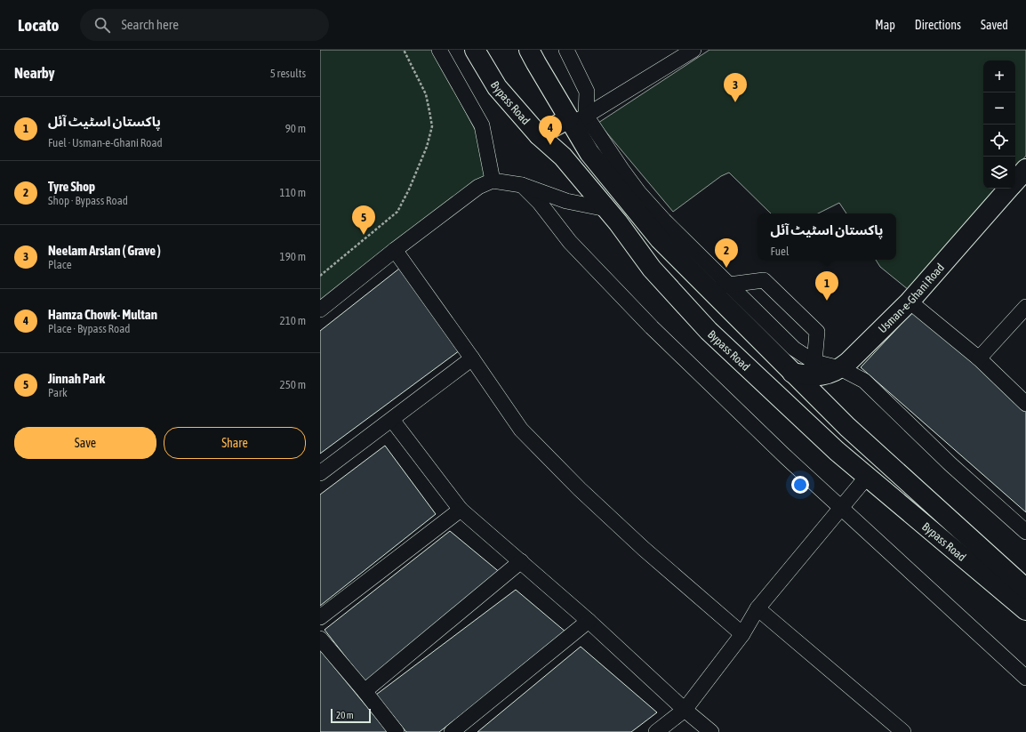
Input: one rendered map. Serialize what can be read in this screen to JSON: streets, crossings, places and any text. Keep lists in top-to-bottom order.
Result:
{
  "streets": {
    "main road": ["Bypass Road", "Usman-e-Ghani Road"]
  },
  "scale_bar": "20 m",
  "page": {
    "header": "Locato",
    "search": "Search here",
    "nav": ["Map", "Directions", "Saved"],
    "heading": ["Nearby", "5 results"],
    "map_buttons": ["+", "−"],
    "pins": [
      "3",
      "4",
      "5",
      "2",
      "1"
    ],
    "list": [
      {
        "mark": "1",
        "name": "پاکستان اسٹیٹ آئل",
        "note": "Fuel · Usman-e-Ghani Road",
        "value": "90 m"
      },
      {
        "mark": "2",
        "name": "Tyre Shop",
        "note": "Shop · Bypass Road",
        "value": "110 m"
      },
      {
        "mark": "3",
        "name": "Neelam Arslan ( Grave )",
        "note": "Place",
        "value": "190 m"
      },
      {
        "mark": "4",
        "name": "Hamza Chowk- Multan",
        "note": "Place · Bypass Road",
        "value": "210 m"
      },
      {
        "mark": "5",
        "name": "Jinnah Park",
        "note": "Park",
        "value": "250 m"
      }
    ],
    "popup": ["پاکستان اسٹیٹ آئل", "Fuel"],
    "buttons": ["Save", "Share"],
    "scale": "20 m"
  }
}
